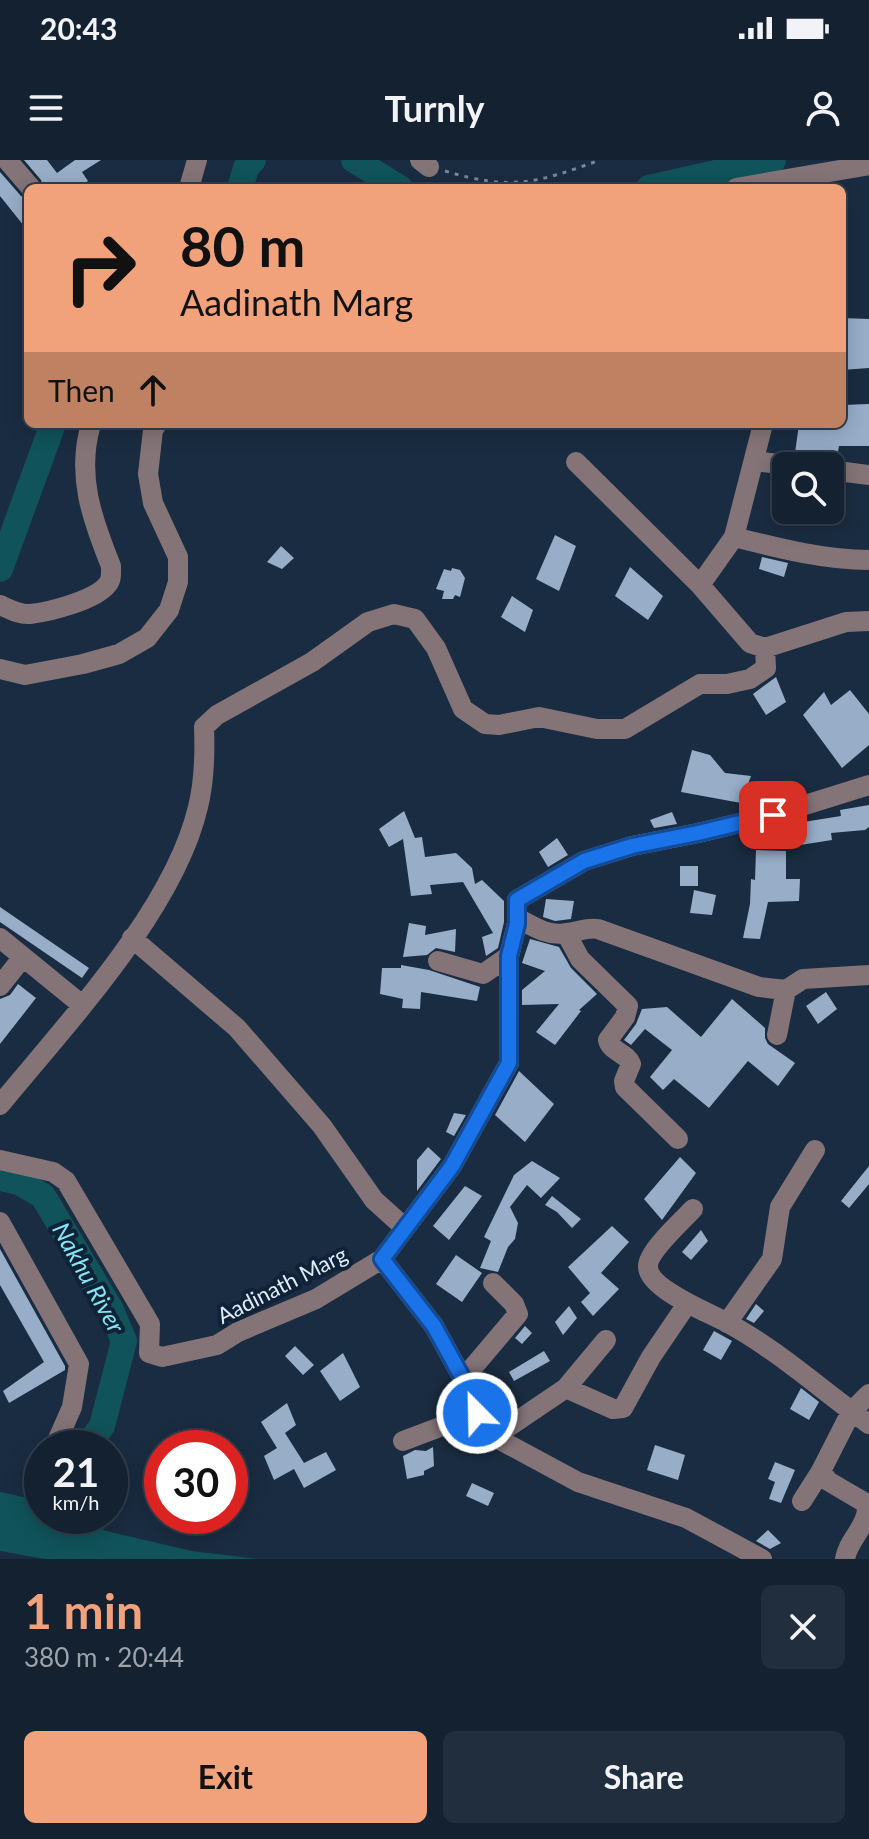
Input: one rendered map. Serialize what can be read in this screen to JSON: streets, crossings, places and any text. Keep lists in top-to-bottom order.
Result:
{
  "streets": {
    "street": ["Aadinath Marg"]
  },
  "water": ["Nakhu River"],
  "page": {
    "status": "20:43",
    "header": "Turnly",
    "turn": ["80 m", "Aadinath Marg"],
    "then": "Then",
    "speed": "21 km/h",
    "limit": "30",
    "heading": ["1 min", "380 m · 20:44"],
    "buttons": ["Exit", "Share"]
  }
}
